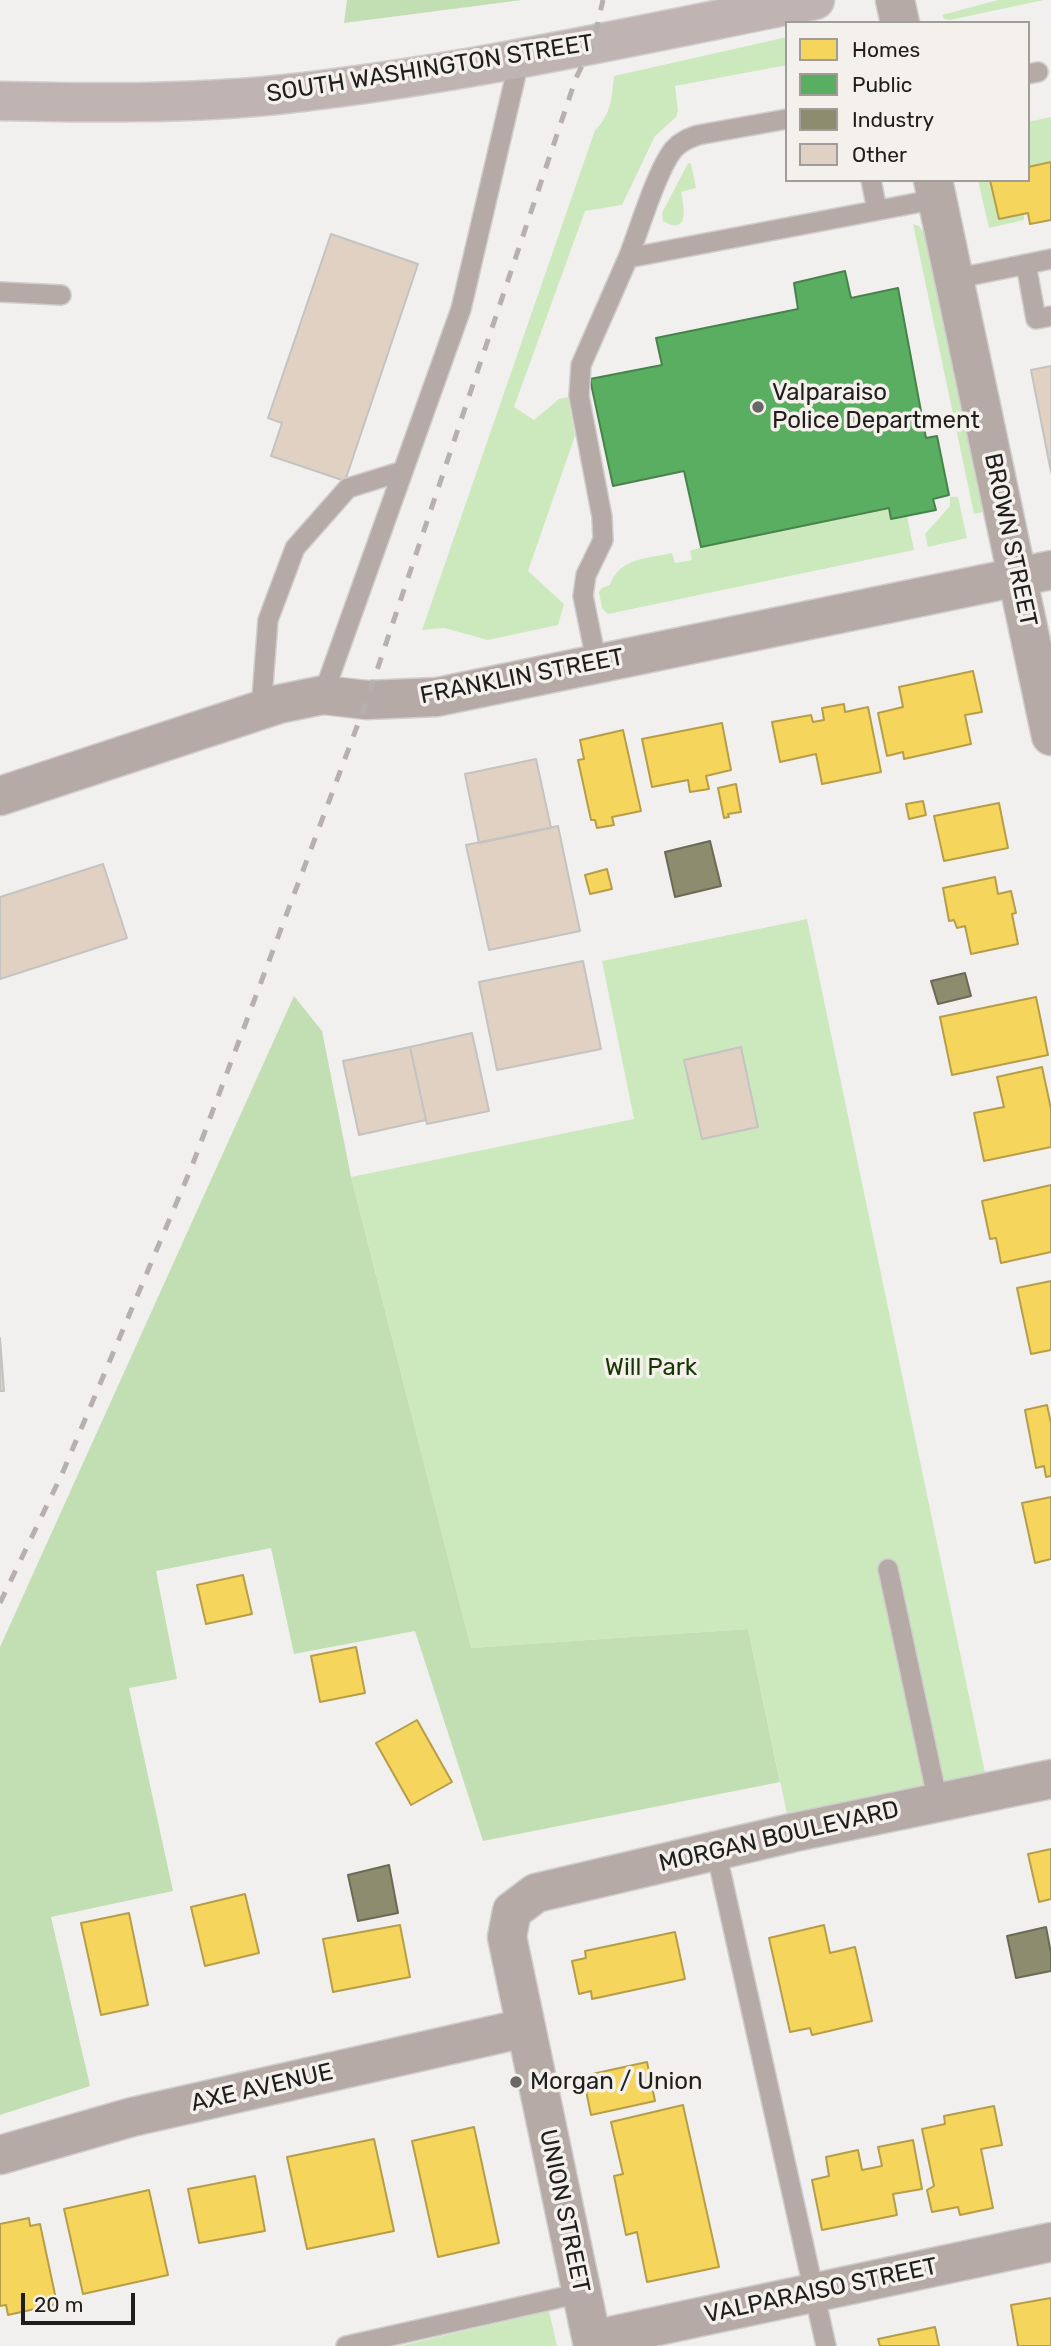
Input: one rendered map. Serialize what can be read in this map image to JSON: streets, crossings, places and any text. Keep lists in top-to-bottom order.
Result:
{
  "streets": {
    "main road": ["SOUTH WASHINGTON STREET"],
    "street": [
      "BROWN STREET",
      "FRANKLIN STREET",
      "MORGAN BOULEVARD",
      "AXE AVENUE",
      "UNION STREET",
      "VALPARAISO STREET"
    ]
  },
  "crossings": [
    ["BROWN STREET", "FRANKLIN STREET"],
    ["MORGAN BOULEVARD", "UNION STREET"],
    ["AXE AVENUE", "UNION STREET"],
    ["UNION STREET", "VALPARAISO STREET"]
  ],
  "parks": ["Will Park"],
  "places": ["Valparaiso Police Department", "Morgan / Union"],
  "legend": [
    "Homes",
    "Public",
    "Industry",
    "Other"
  ],
  "scale_bar": "20 m"
}
